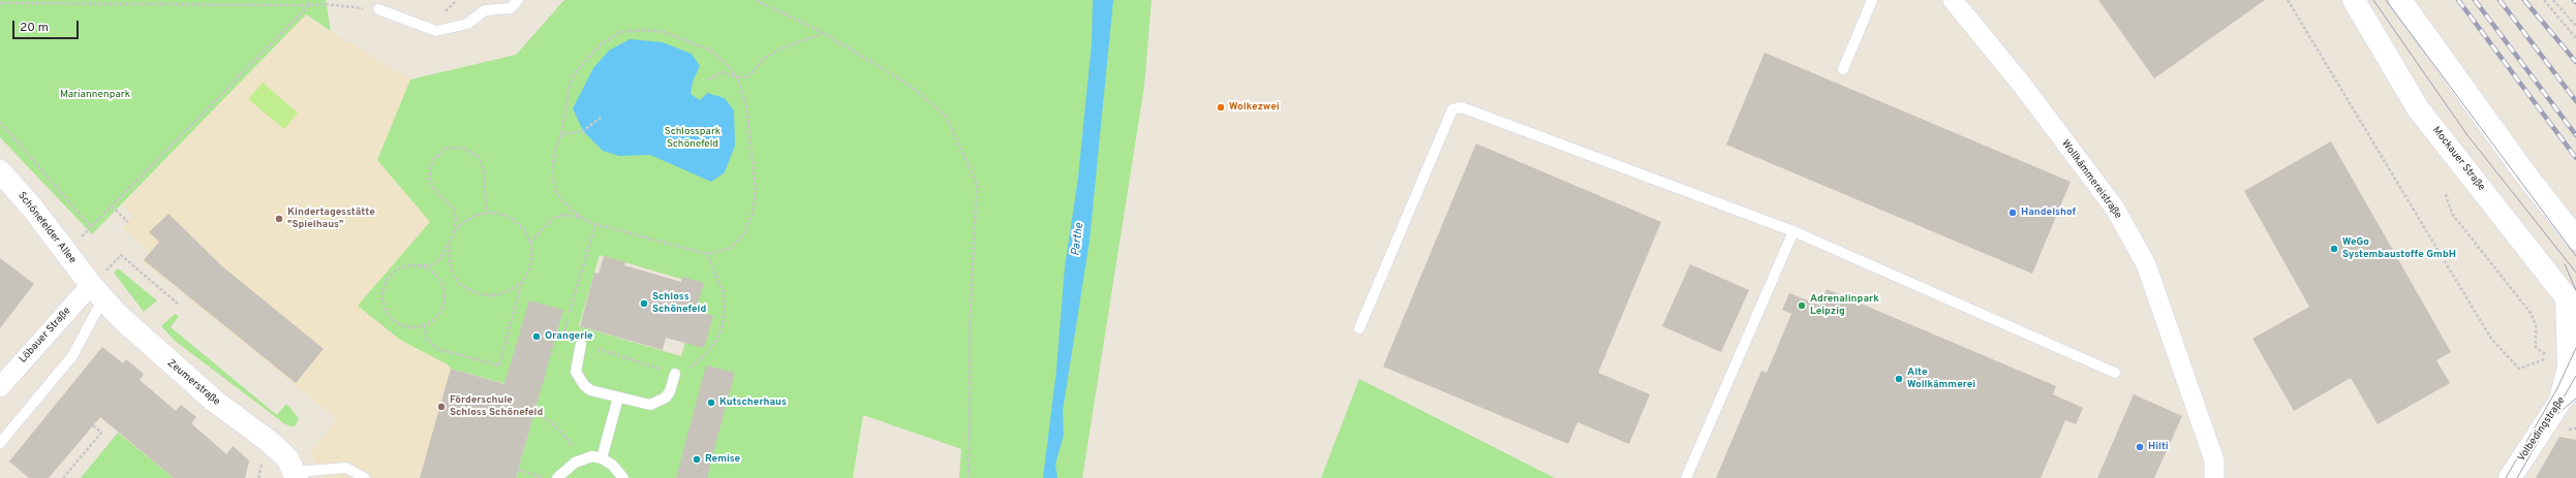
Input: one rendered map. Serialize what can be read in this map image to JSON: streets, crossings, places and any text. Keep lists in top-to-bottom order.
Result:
{
  "streets": {
    "main road": [
      "Mockauer Straße",
      "Schönefelder Allee",
      "Zeumerstraße",
      "Volbedingstraße"
    ],
    "street": ["Wollkämmereistraße", "Löbauer Straße"]
  },
  "crossings": [
    ["Schönefelder Allee", "Löbauer Straße"],
    ["Schönefelder Allee", "Zeumerstraße"],
    ["Löbauer Straße", "Zeumerstraße"]
  ],
  "water": ["Parthe"],
  "parks": ["Mariannenpark", "Schlosspark Schönefeld"],
  "places": [
    "Wolkezwei",
    "Handelshof",
    "Kindertagesstätte \"Spielhaus\"",
    "WeGo Systembaustoffe GmbH",
    "Schloss Schönefeld",
    "Adrenalinpark Leipzig",
    "Orangerie",
    "Alte Wollkämmerei",
    "Kutscherhaus",
    "Förderschule Schloss Schönefeld",
    "Hilti",
    "Remise"
  ],
  "scale_bar": "20 m"
}
